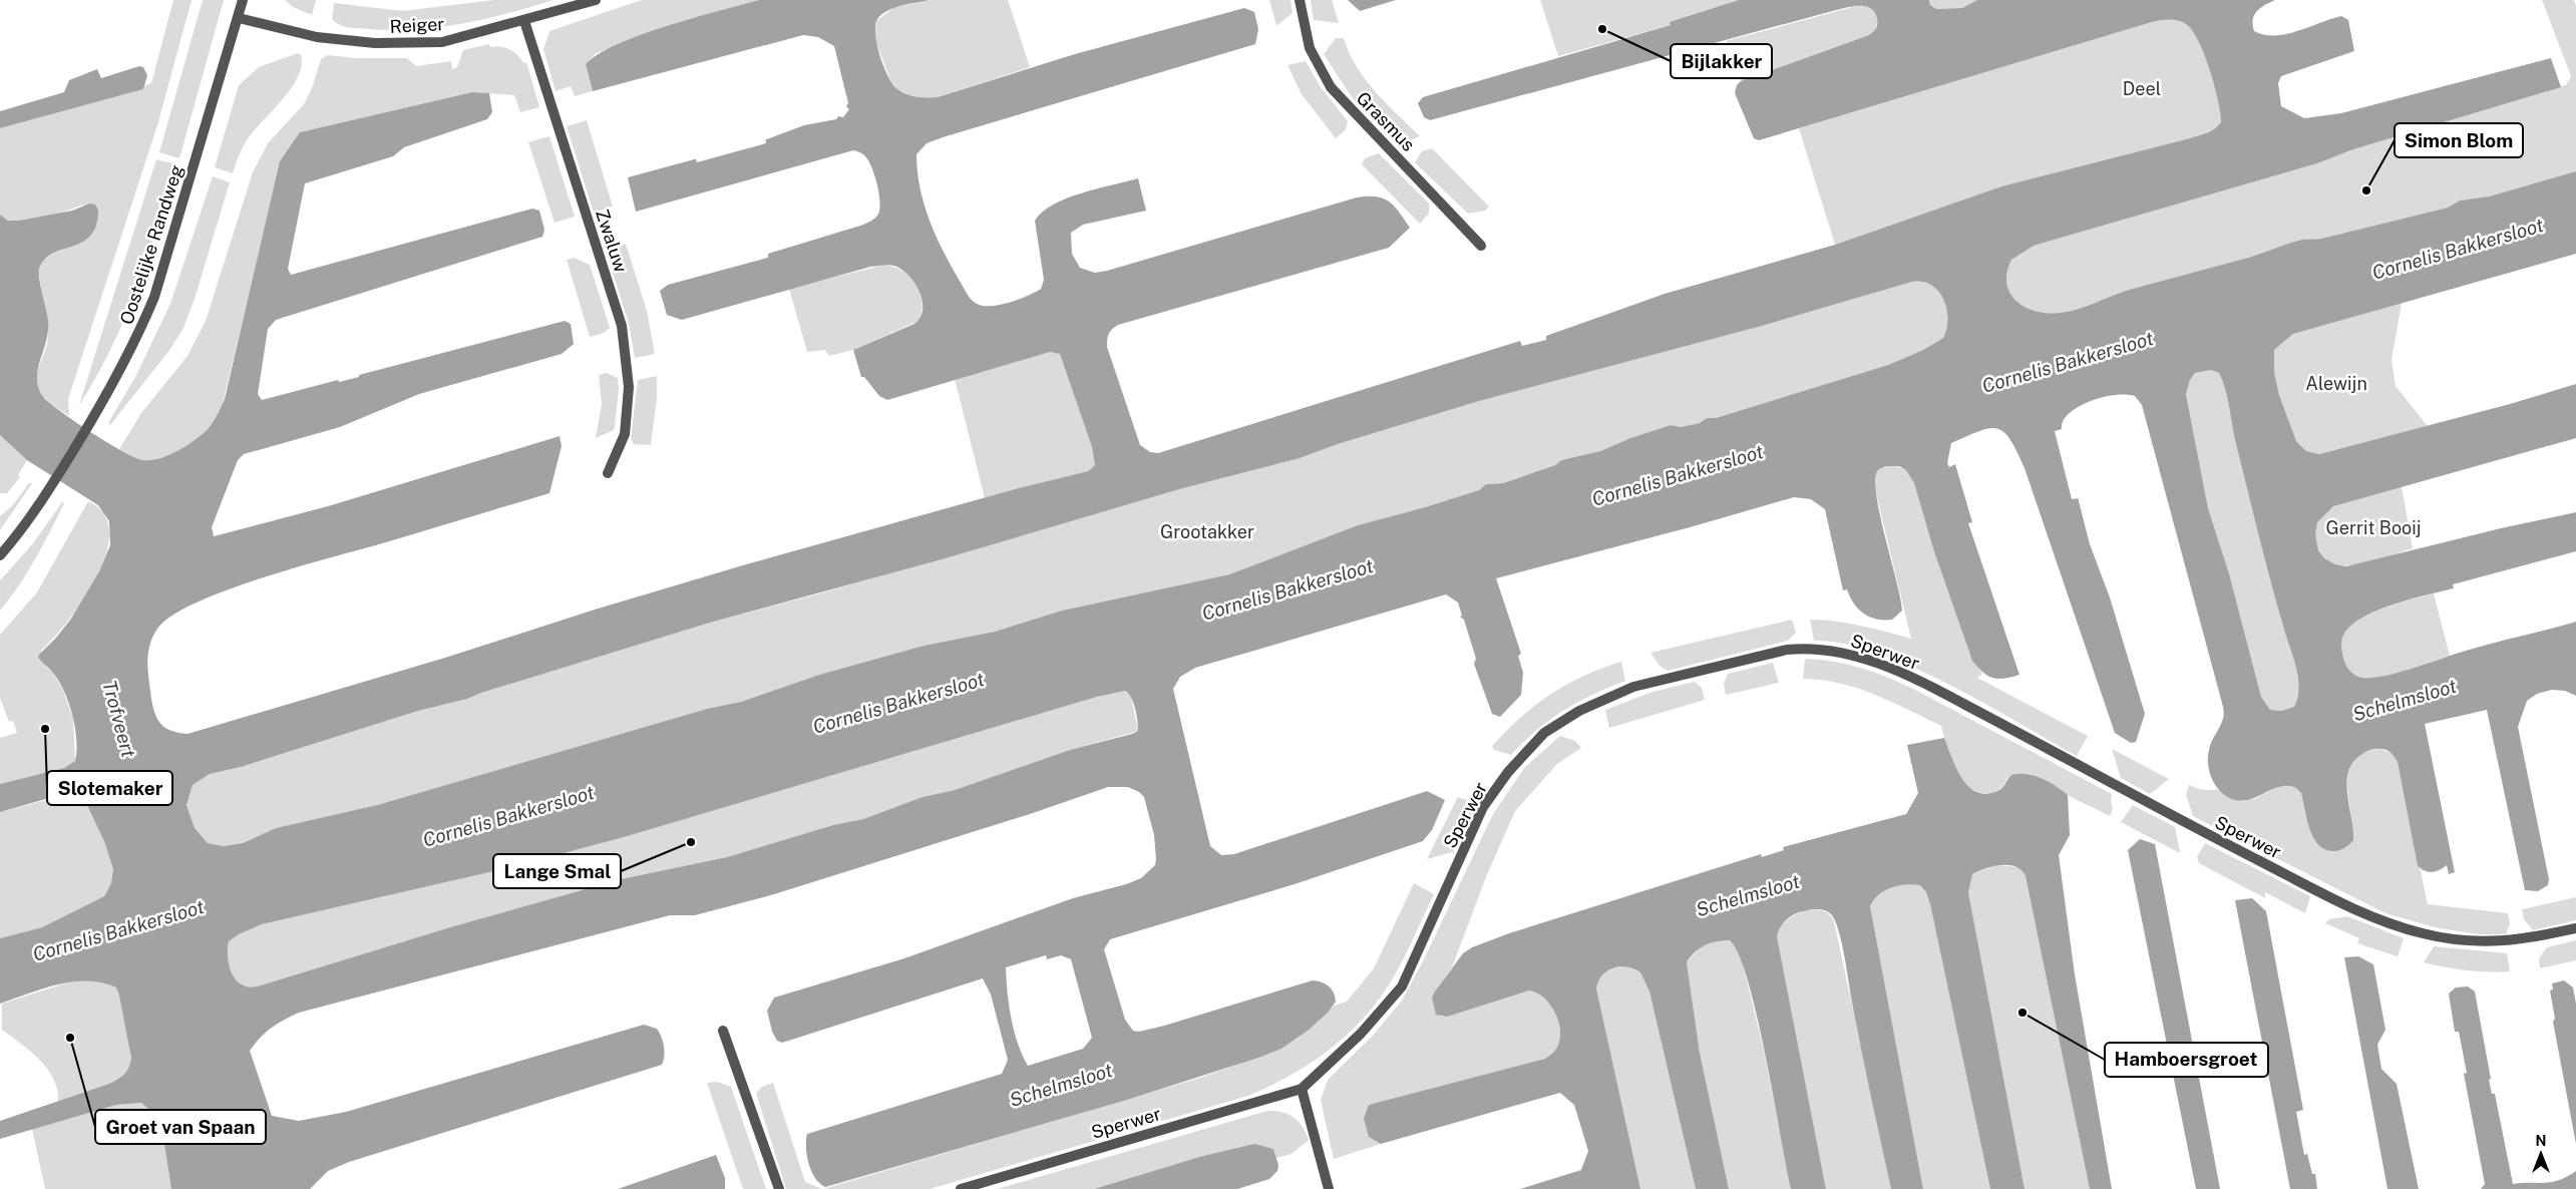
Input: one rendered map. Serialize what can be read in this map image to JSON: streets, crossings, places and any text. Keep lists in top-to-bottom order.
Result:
{
  "streets": {
    "street": [
      "Reiger",
      "Grasmus",
      "Zwaluw",
      "Oostelijke Randweg",
      "Sperwer"
    ]
  },
  "crossings": [
    ["Reiger", "Zwaluw"],
    ["Reiger", "Oostelijke Randweg"]
  ],
  "water": ["Cornelis Bakkersloot", "Schelmsloot", "Trofveert"],
  "parks": [
    "Deel",
    "Alewijn",
    "Gerrit Booij",
    "Grootakker"
  ],
  "places": [
    "Bijlakker",
    "Simon Blom",
    "Slotemaker",
    "Lange Smal",
    "Hamboersgroet",
    "Groet van Spaan"
  ],
  "north": "top"
}
